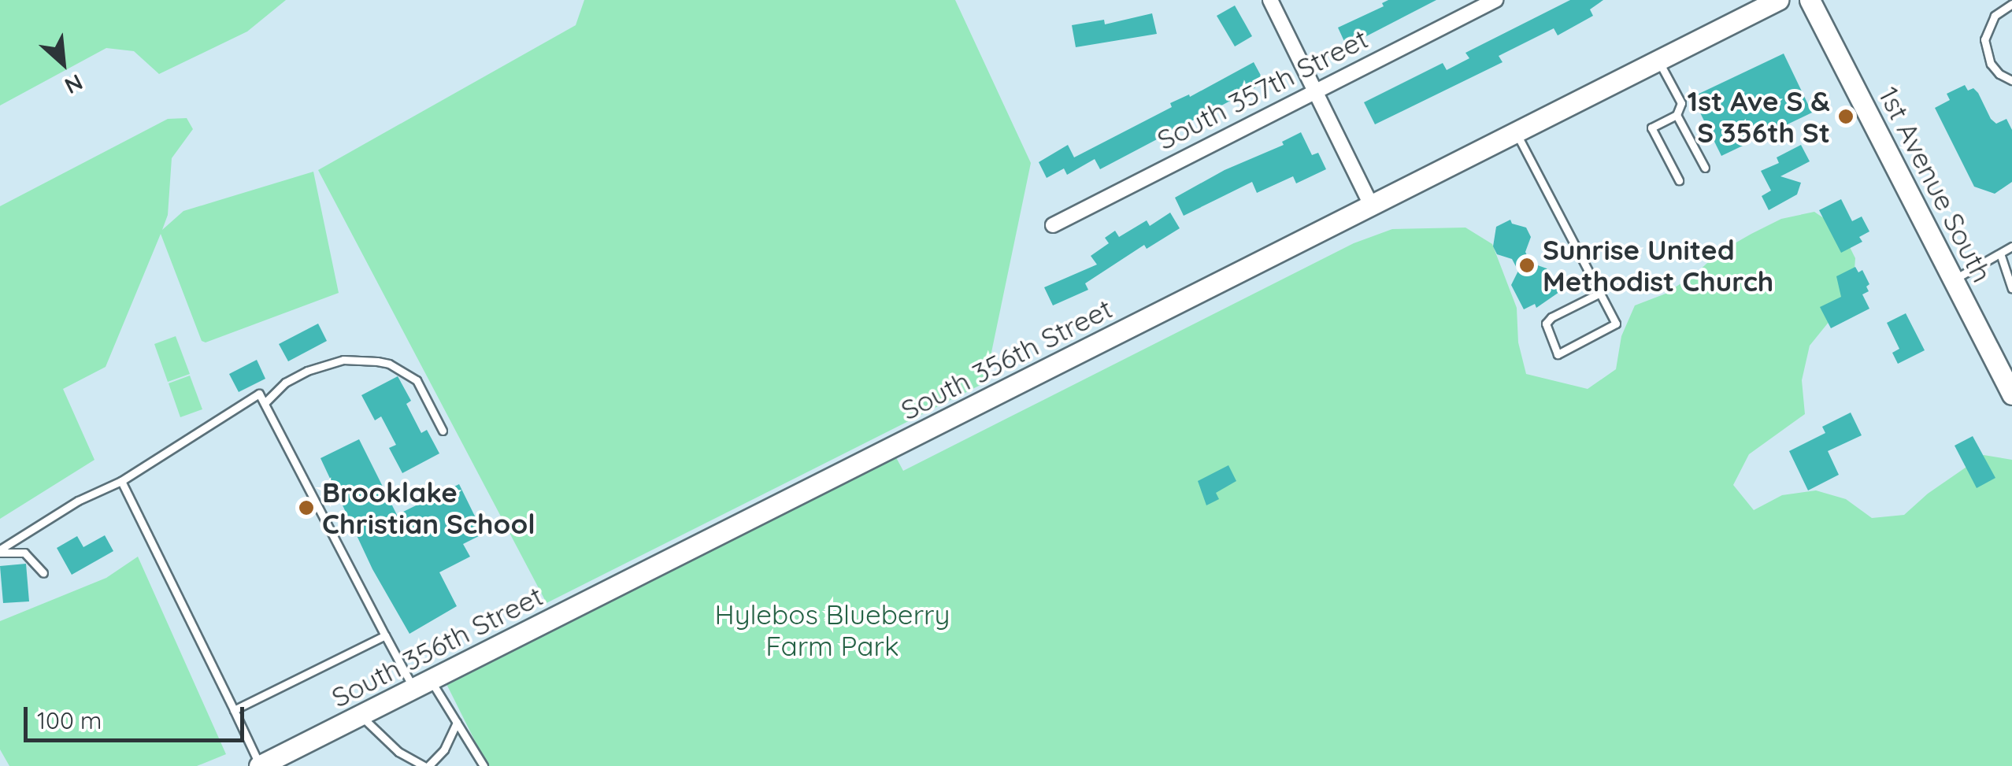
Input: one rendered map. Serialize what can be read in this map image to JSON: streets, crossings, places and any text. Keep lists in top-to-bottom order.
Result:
{
  "streets": {
    "main road": ["1st Avenue South", "South 356th Street"],
    "street": ["South 357th Street"]
  },
  "parks": ["Hylebos Blueberry Farm Park"],
  "places": ["1st Ave S & S 356th St", "Sunrise United Methodist Church", "Brooklake Christian School"],
  "scale_bar": "100 m",
  "north": "bottom right"
}
